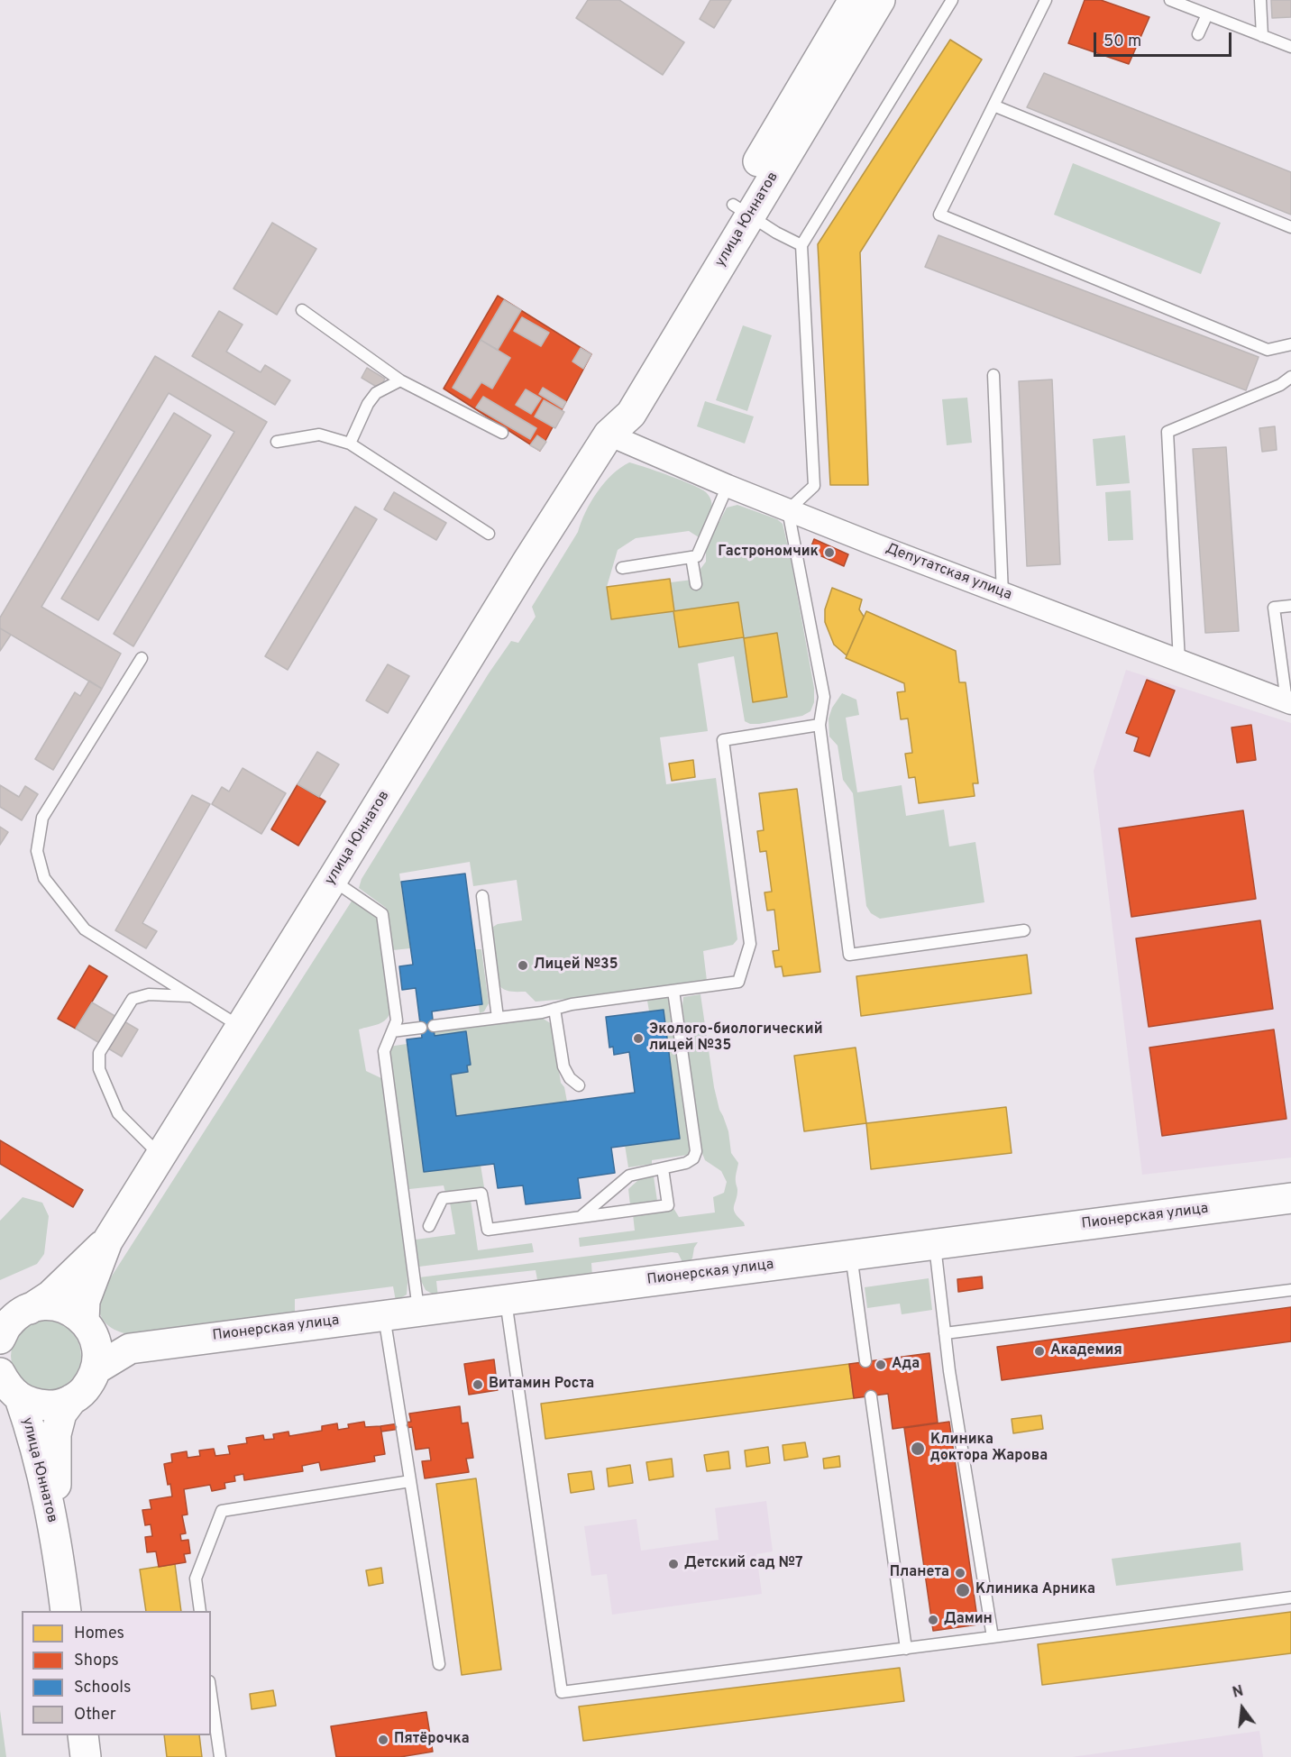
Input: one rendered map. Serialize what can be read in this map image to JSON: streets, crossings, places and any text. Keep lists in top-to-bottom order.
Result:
{
  "streets": {
    "main road": ["улица Юннатов", "Пионерская улица"],
    "street": ["Депутатская улица"]
  },
  "crossings": [
    ["улица Юннатов", "Депутатская улица"],
    ["улица Юннатов", "Пионерская улица"]
  ],
  "places": [
    "Гастрономчик",
    "Лицей №35",
    "Эколого-биологический лицей №35",
    "Академия",
    "Ада",
    "Витамин Роста",
    "Клиника доктора Жарова",
    "Детский сад №7",
    "Планета",
    "Клиника Арника",
    "Дамин",
    "Пятёрочка"
  ],
  "legend": [
    "Homes",
    "Shops",
    "Schools",
    "Other"
  ],
  "scale_bar": "50 m",
  "north": "top"
}
